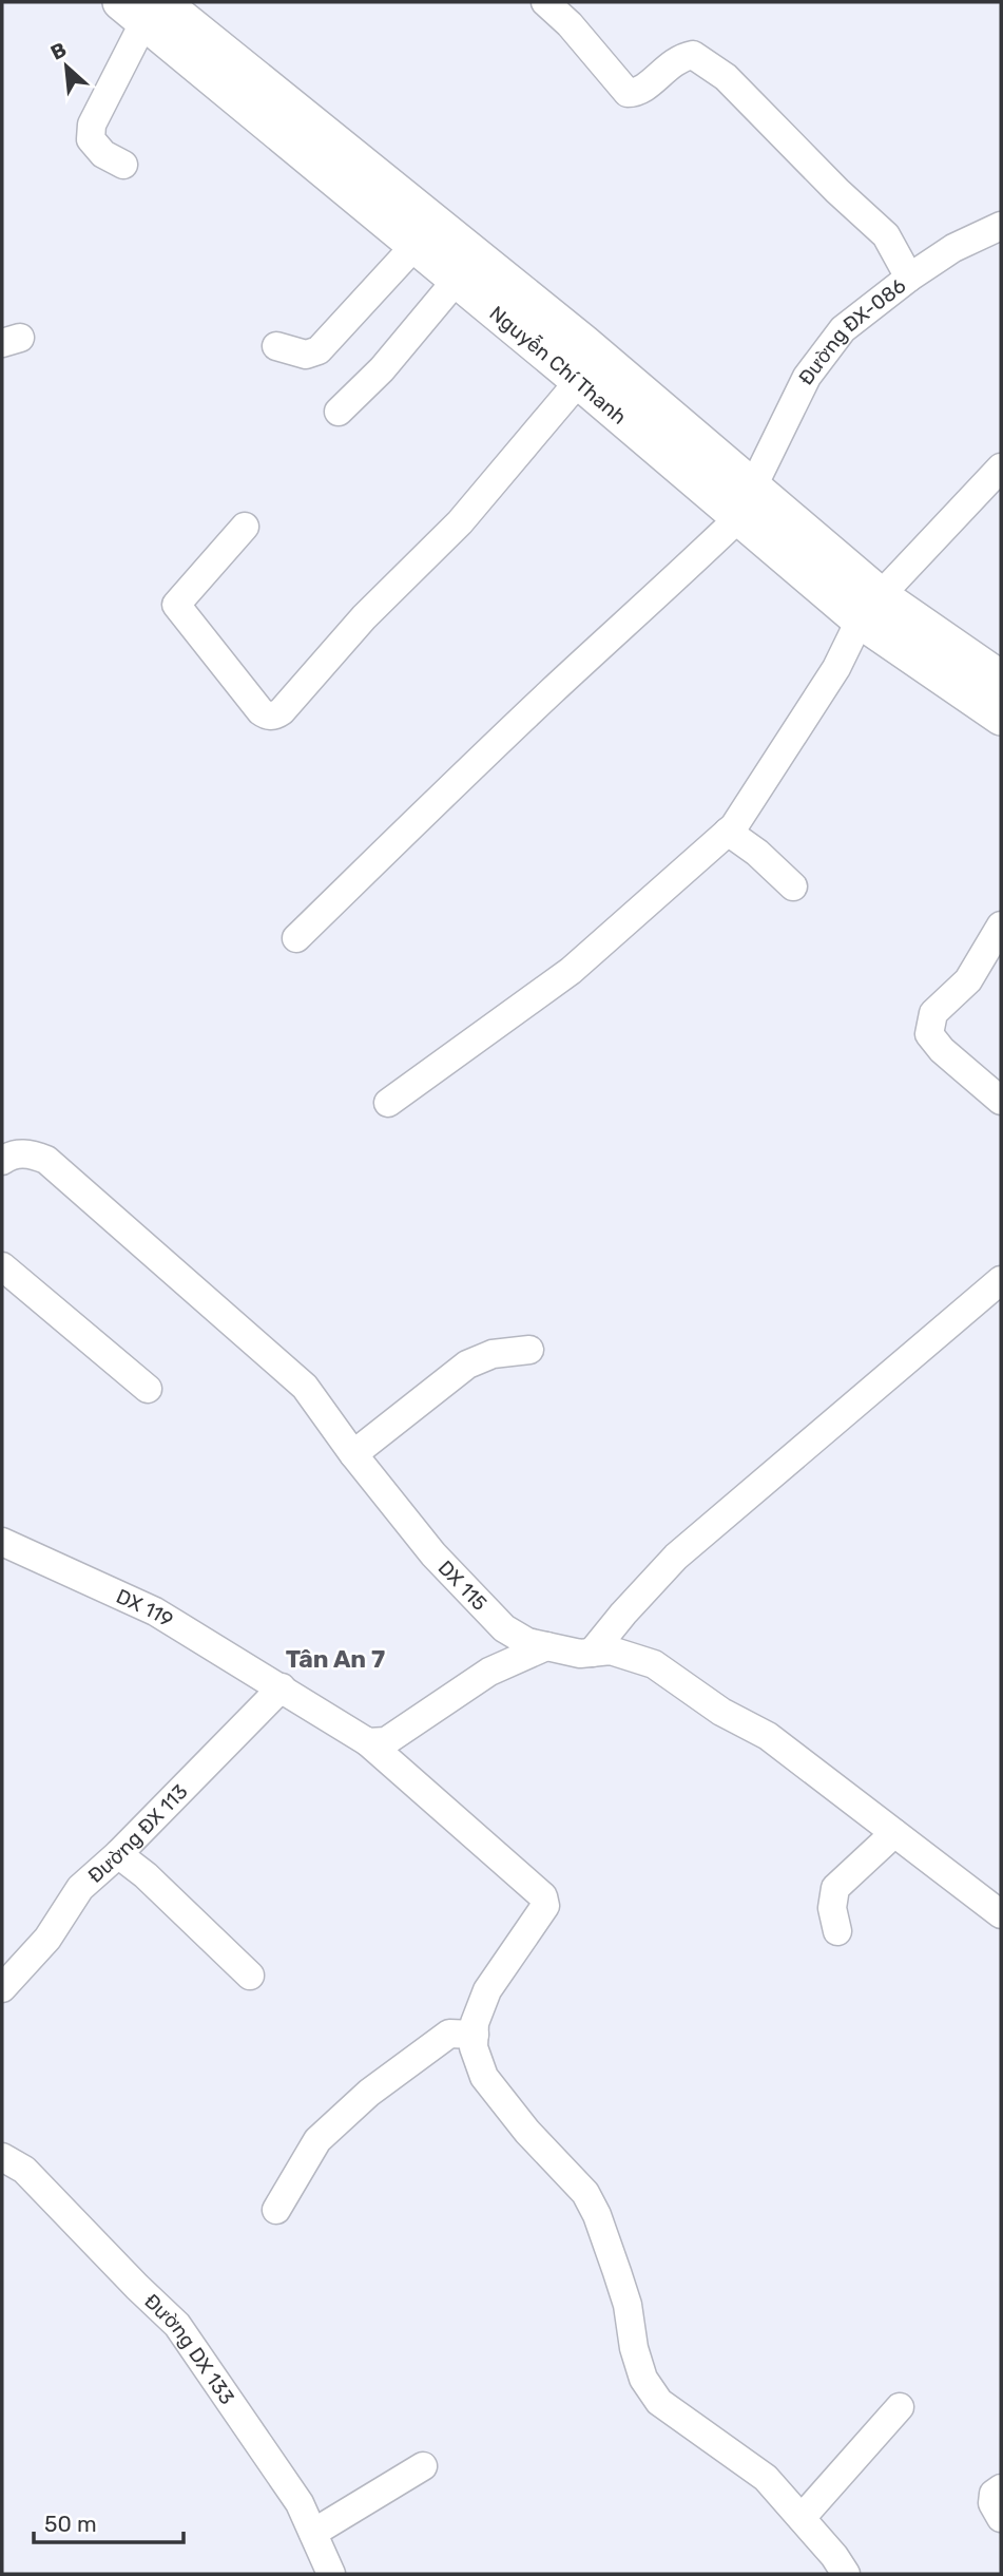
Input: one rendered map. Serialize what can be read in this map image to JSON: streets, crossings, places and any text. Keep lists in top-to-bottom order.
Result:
{
  "streets": {
    "main road": ["Nguyễn Chí Thanh"],
    "street": [
      "Đường ĐX-086",
      "DX 115",
      "DX 119",
      "Đường ĐX 113",
      "Đường DX 133"
    ]
  },
  "crossings": [
    ["Đường ĐX-086", "Nguyễn Chí Thanh"],
    ["DX 119", "Đường ĐX 113"]
  ],
  "districts": ["Tân An 7"],
  "scale_bar": "50 m",
  "north": "top left"
}
